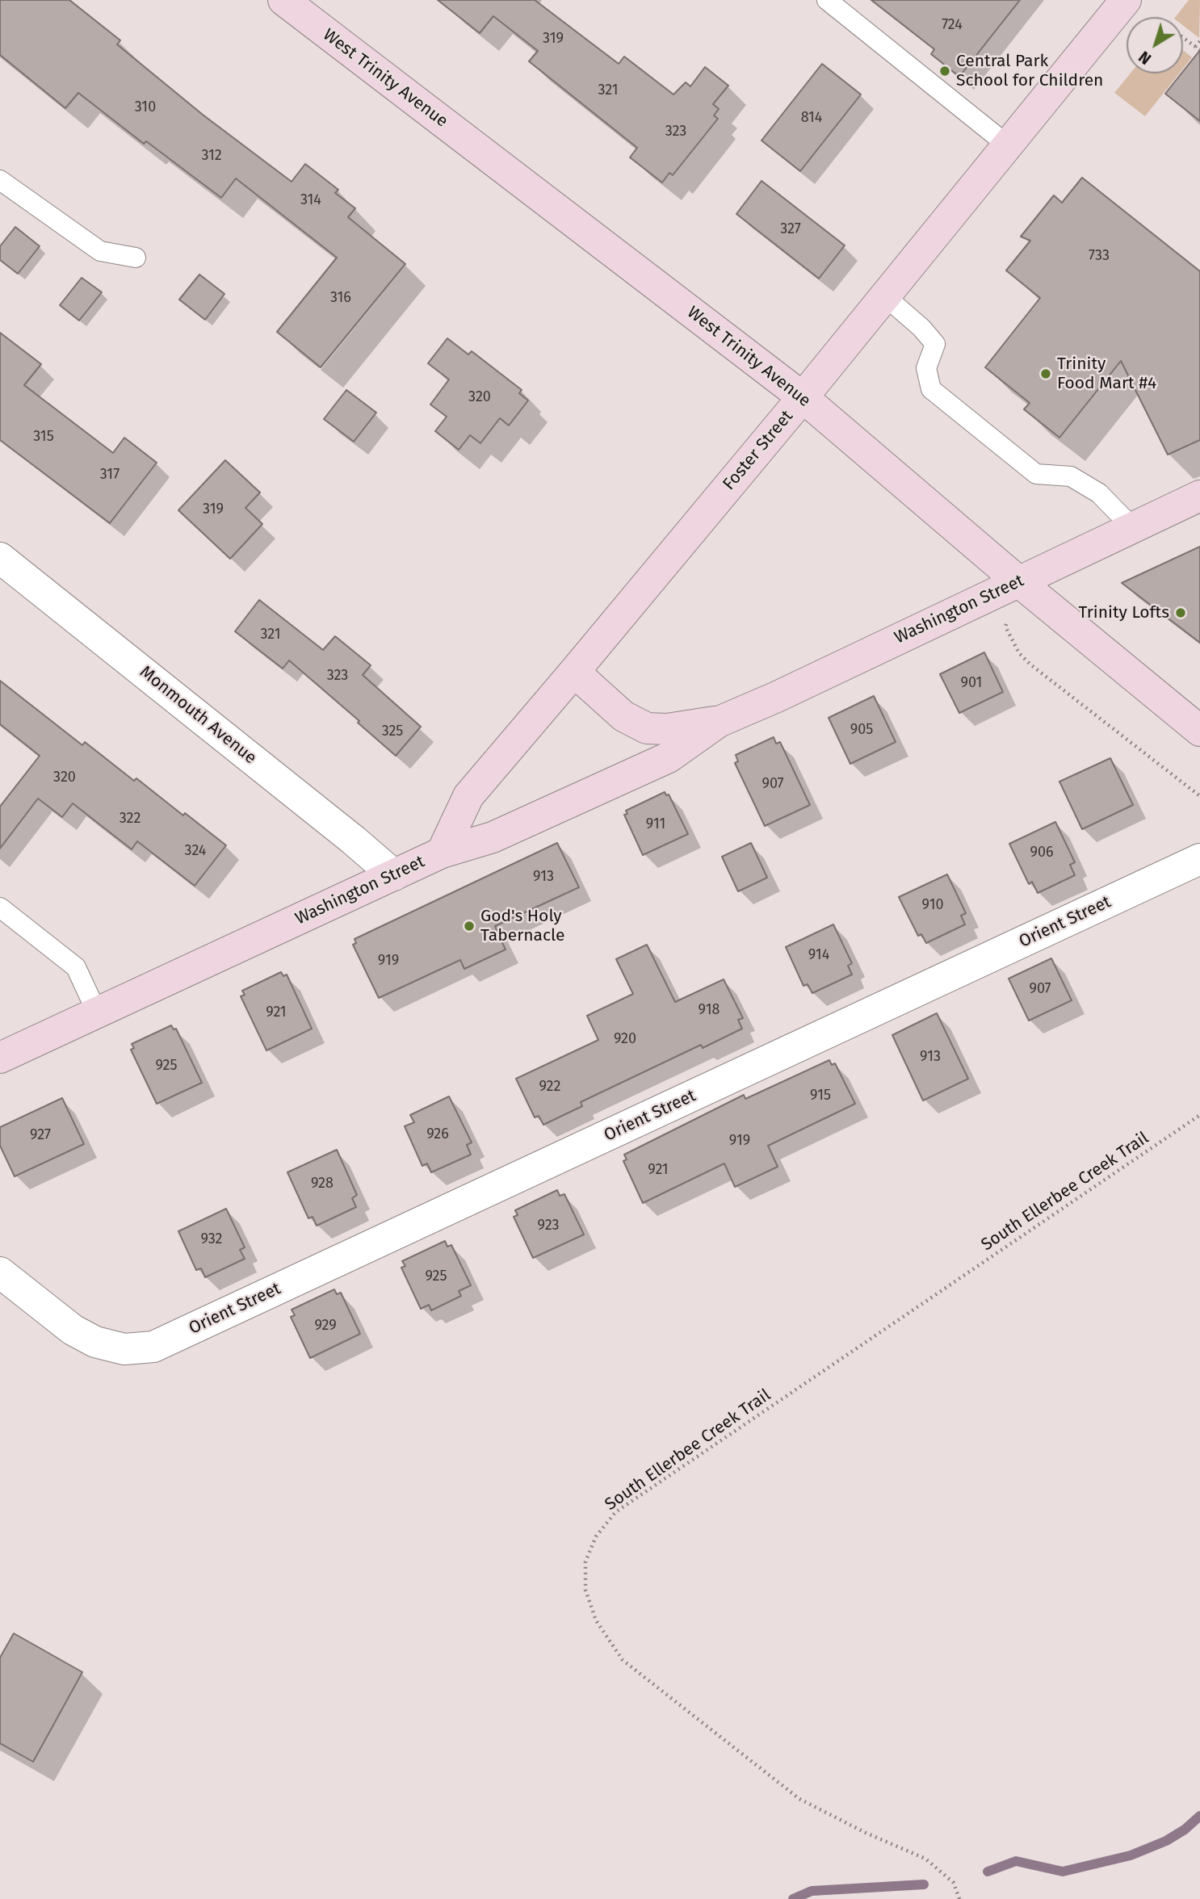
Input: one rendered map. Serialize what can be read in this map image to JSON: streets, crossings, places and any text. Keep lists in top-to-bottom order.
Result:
{
  "streets": {
    "street": [
      "West Trinity Avenue",
      "Foster Street",
      "Washington Street",
      "Monmouth Avenue",
      "Orient Street"
    ],
    "path": ["South Ellerbee Creek Trail"]
  },
  "crossings": [
    ["West Trinity Avenue", "Foster Street"],
    ["West Trinity Avenue", "Washington Street"],
    ["Foster Street", "Washington Street"],
    ["Washington Street", "Monmouth Avenue"]
  ],
  "places": [
    "Central Park School for Children",
    "Trinity Food Mart #4",
    "Trinity Lofts",
    "God's Holy Tabernacle"
  ],
  "house_numbers": [
    "724",
    "319",
    "321",
    "310",
    "814",
    "323",
    "312",
    "314",
    "327",
    "733",
    "316",
    "320",
    "315",
    "317",
    "319",
    "321",
    "323",
    "901",
    "905",
    "325",
    "320",
    "907",
    "322",
    "911",
    "324",
    "906",
    "913",
    "910",
    "914",
    "919",
    "907",
    "918",
    "921",
    "920",
    "913",
    "925",
    "922",
    "915",
    "926",
    "927",
    "919",
    "921",
    "928",
    "923",
    "932",
    "925",
    "929"
  ],
  "north": "bottom left"
}
